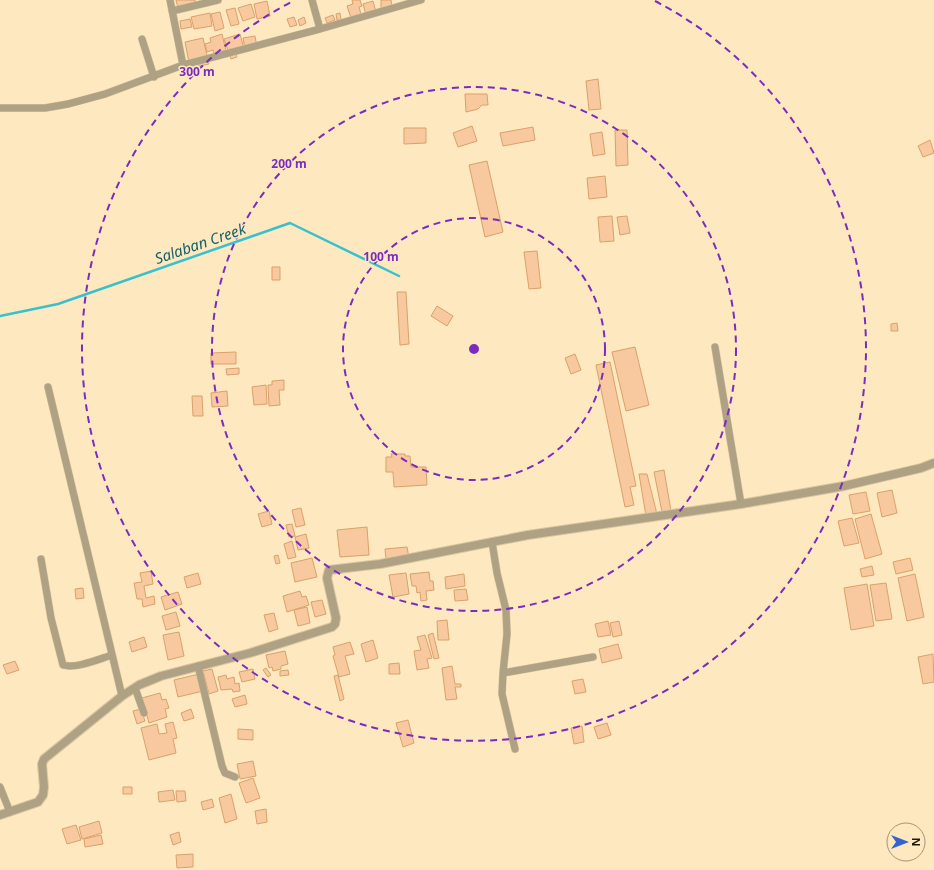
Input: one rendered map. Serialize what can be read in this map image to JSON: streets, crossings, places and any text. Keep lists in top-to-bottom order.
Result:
{
  "water": ["Salaban Creek"],
  "north": "right",
  "rings": ["300 m", "200 m", "100 m"]
}
